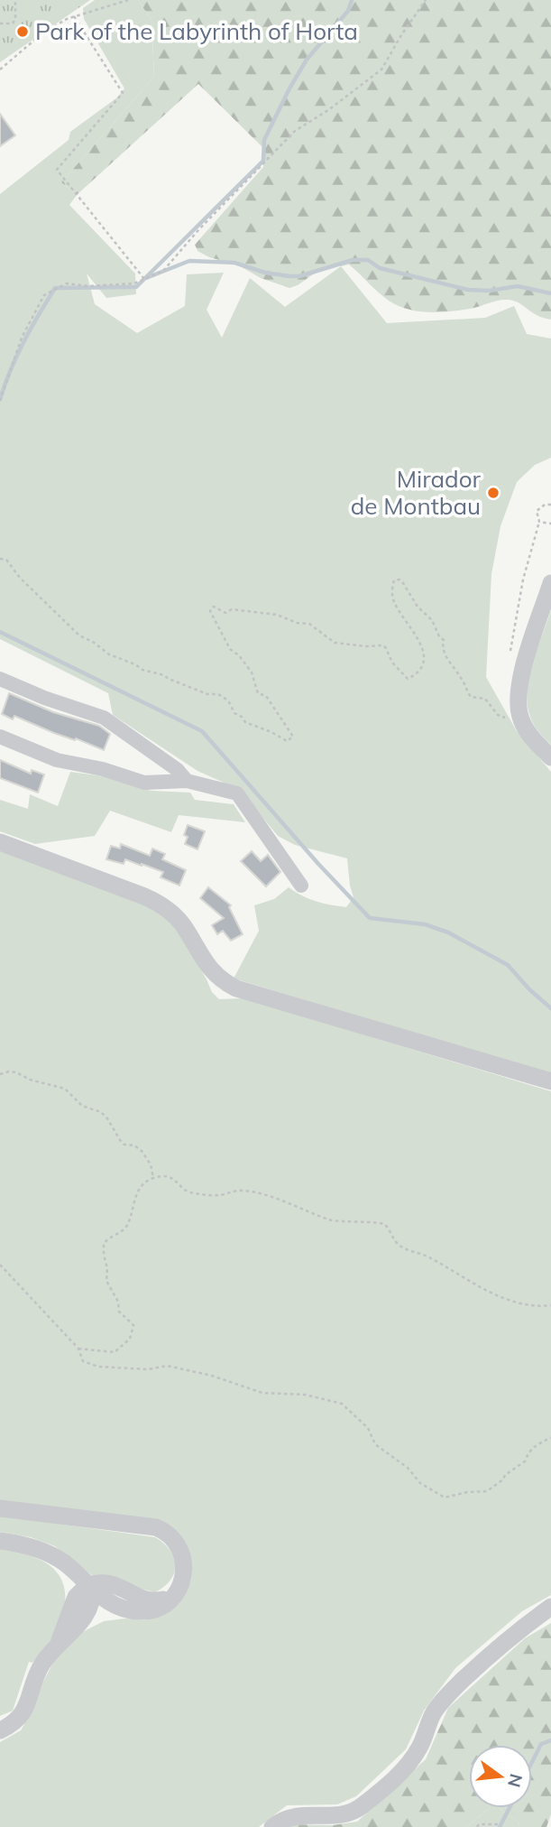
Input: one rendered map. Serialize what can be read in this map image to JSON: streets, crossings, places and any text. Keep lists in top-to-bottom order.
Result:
{
  "places": ["Park of the Labyrinth of Horta", "Mirador de Montbau"],
  "north": "right"
}
